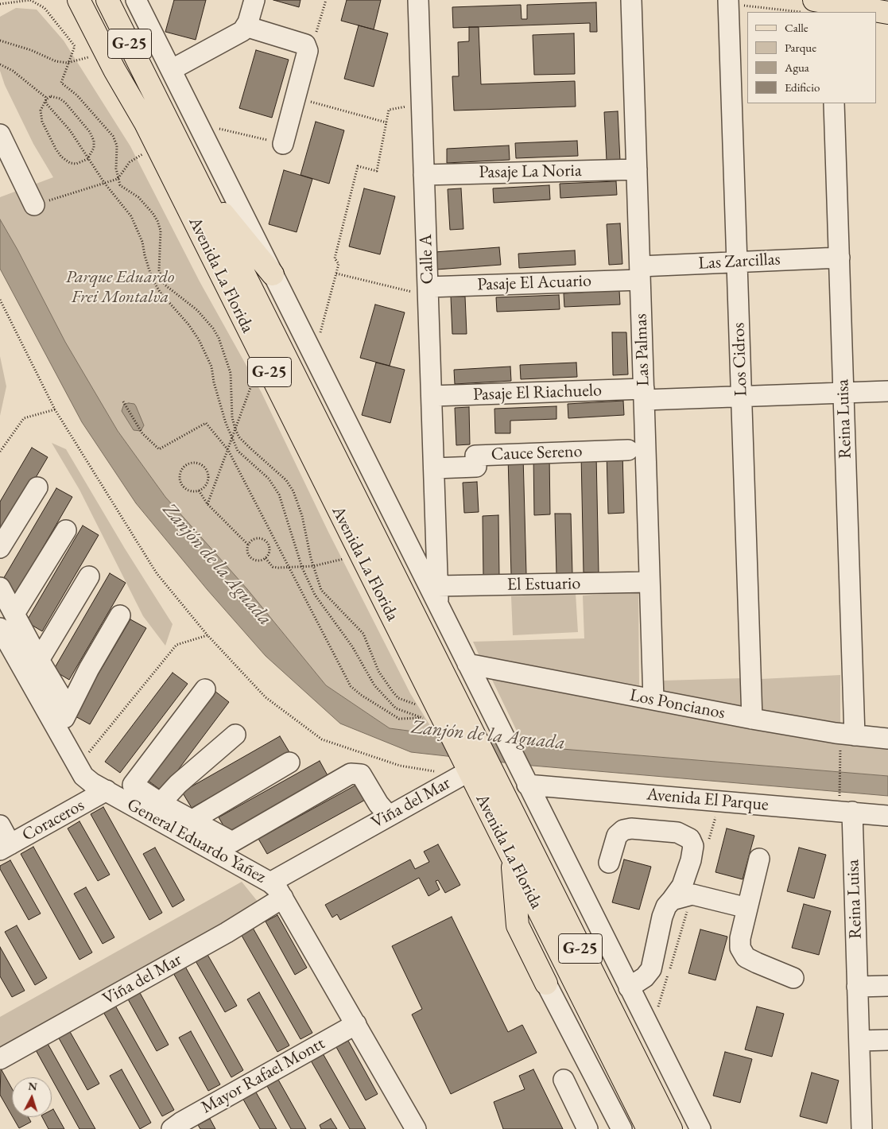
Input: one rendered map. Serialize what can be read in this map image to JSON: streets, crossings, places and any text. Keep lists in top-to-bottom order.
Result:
{
  "streets": {
    "main road": ["G-25", "Avenida La Florida"],
    "street": [
      "Pasaje La Noria",
      "Calle A",
      "Las Zarcillas",
      "Pasaje El Acuario",
      "Las Palmas",
      "Los Cidros",
      "Pasaje El Riachuelo",
      "Reina Luisa",
      "Cauce Sereno",
      "El Estuario",
      "Los Poncianos",
      "Avenida El Parque",
      "Viña del Mar",
      "Coraceros",
      "General Eduardo Yañez",
      "Mayor Rafael Montt"
    ]
  },
  "crossings": [
    ["Pasaje La Noria", "Calle A"],
    ["Pasaje La Noria", "Las Palmas"],
    ["Calle A", "Pasaje El Acuario"],
    ["Calle A", "Pasaje El Riachuelo"],
    ["Calle A", "Cauce Sereno"],
    ["Calle A", "El Estuario"],
    ["Las Zarcillas", "Pasaje El Acuario"],
    ["Las Zarcillas", "Las Palmas"],
    ["Las Zarcillas", "Los Cidros"],
    ["Las Zarcillas", "Reina Luisa"],
    ["Avenida La Florida", "Viña del Mar"],
    ["Pasaje El Acuario", "Las Palmas"],
    ["Las Palmas", "Pasaje El Riachuelo"],
    ["Las Palmas", "El Estuario"],
    ["Las Palmas", "Los Poncianos"],
    ["Los Cidros", "Pasaje El Riachuelo"],
    ["Los Cidros", "Los Poncianos"],
    ["Pasaje El Riachuelo", "Reina Luisa"],
    ["Reina Luisa", "Los Poncianos"],
    ["Reina Luisa", "Avenida El Parque"],
    ["Viña del Mar", "General Eduardo Yañez"],
    ["Coraceros", "General Eduardo Yañez"],
    ["General Eduardo Yañez", "Mayor Rafael Montt"]
  ],
  "water": ["Zanjón de la Aguada"],
  "parks": ["Parque Eduardo Frei Montalva"],
  "legend": [
    "Calle",
    "Parque",
    "Agua",
    "Edificio"
  ],
  "north": "top"
}
